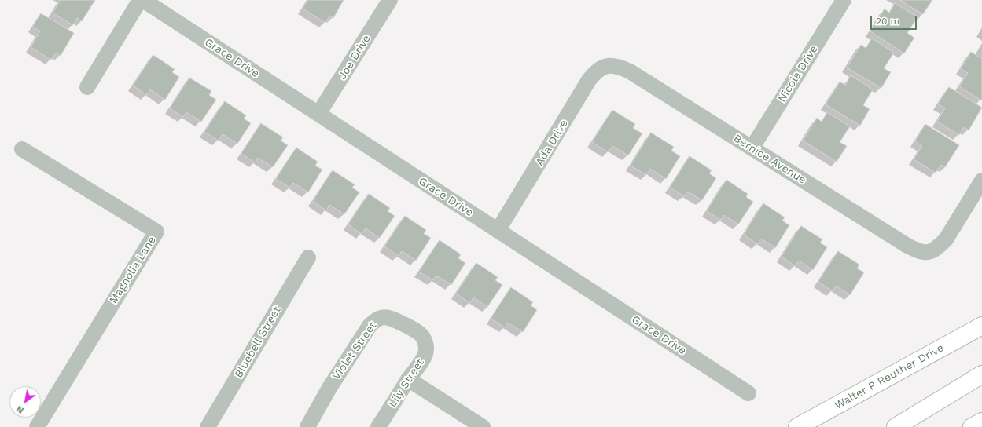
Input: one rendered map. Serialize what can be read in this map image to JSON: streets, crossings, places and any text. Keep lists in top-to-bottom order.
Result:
{
  "streets": {
    "main road": ["Walter P Reuther Drive"],
    "street": [
      "Joe Drive",
      "Grace Drive",
      "Nicola Drive",
      "Ada Drive",
      "Bernice Avenue",
      "Magnolia Lane",
      "Bluebell Street",
      "Violet Street",
      "Lily Street"
    ]
  },
  "crossings": [
    ["Joe Drive", "Grace Drive"],
    ["Grace Drive", "Ada Drive"],
    ["Nicola Drive", "Bernice Avenue"],
    ["Ada Drive", "Bernice Avenue"],
    ["Violet Street", "Lily Street"]
  ],
  "scale_bar": "20 m",
  "north": "bottom left"
}
